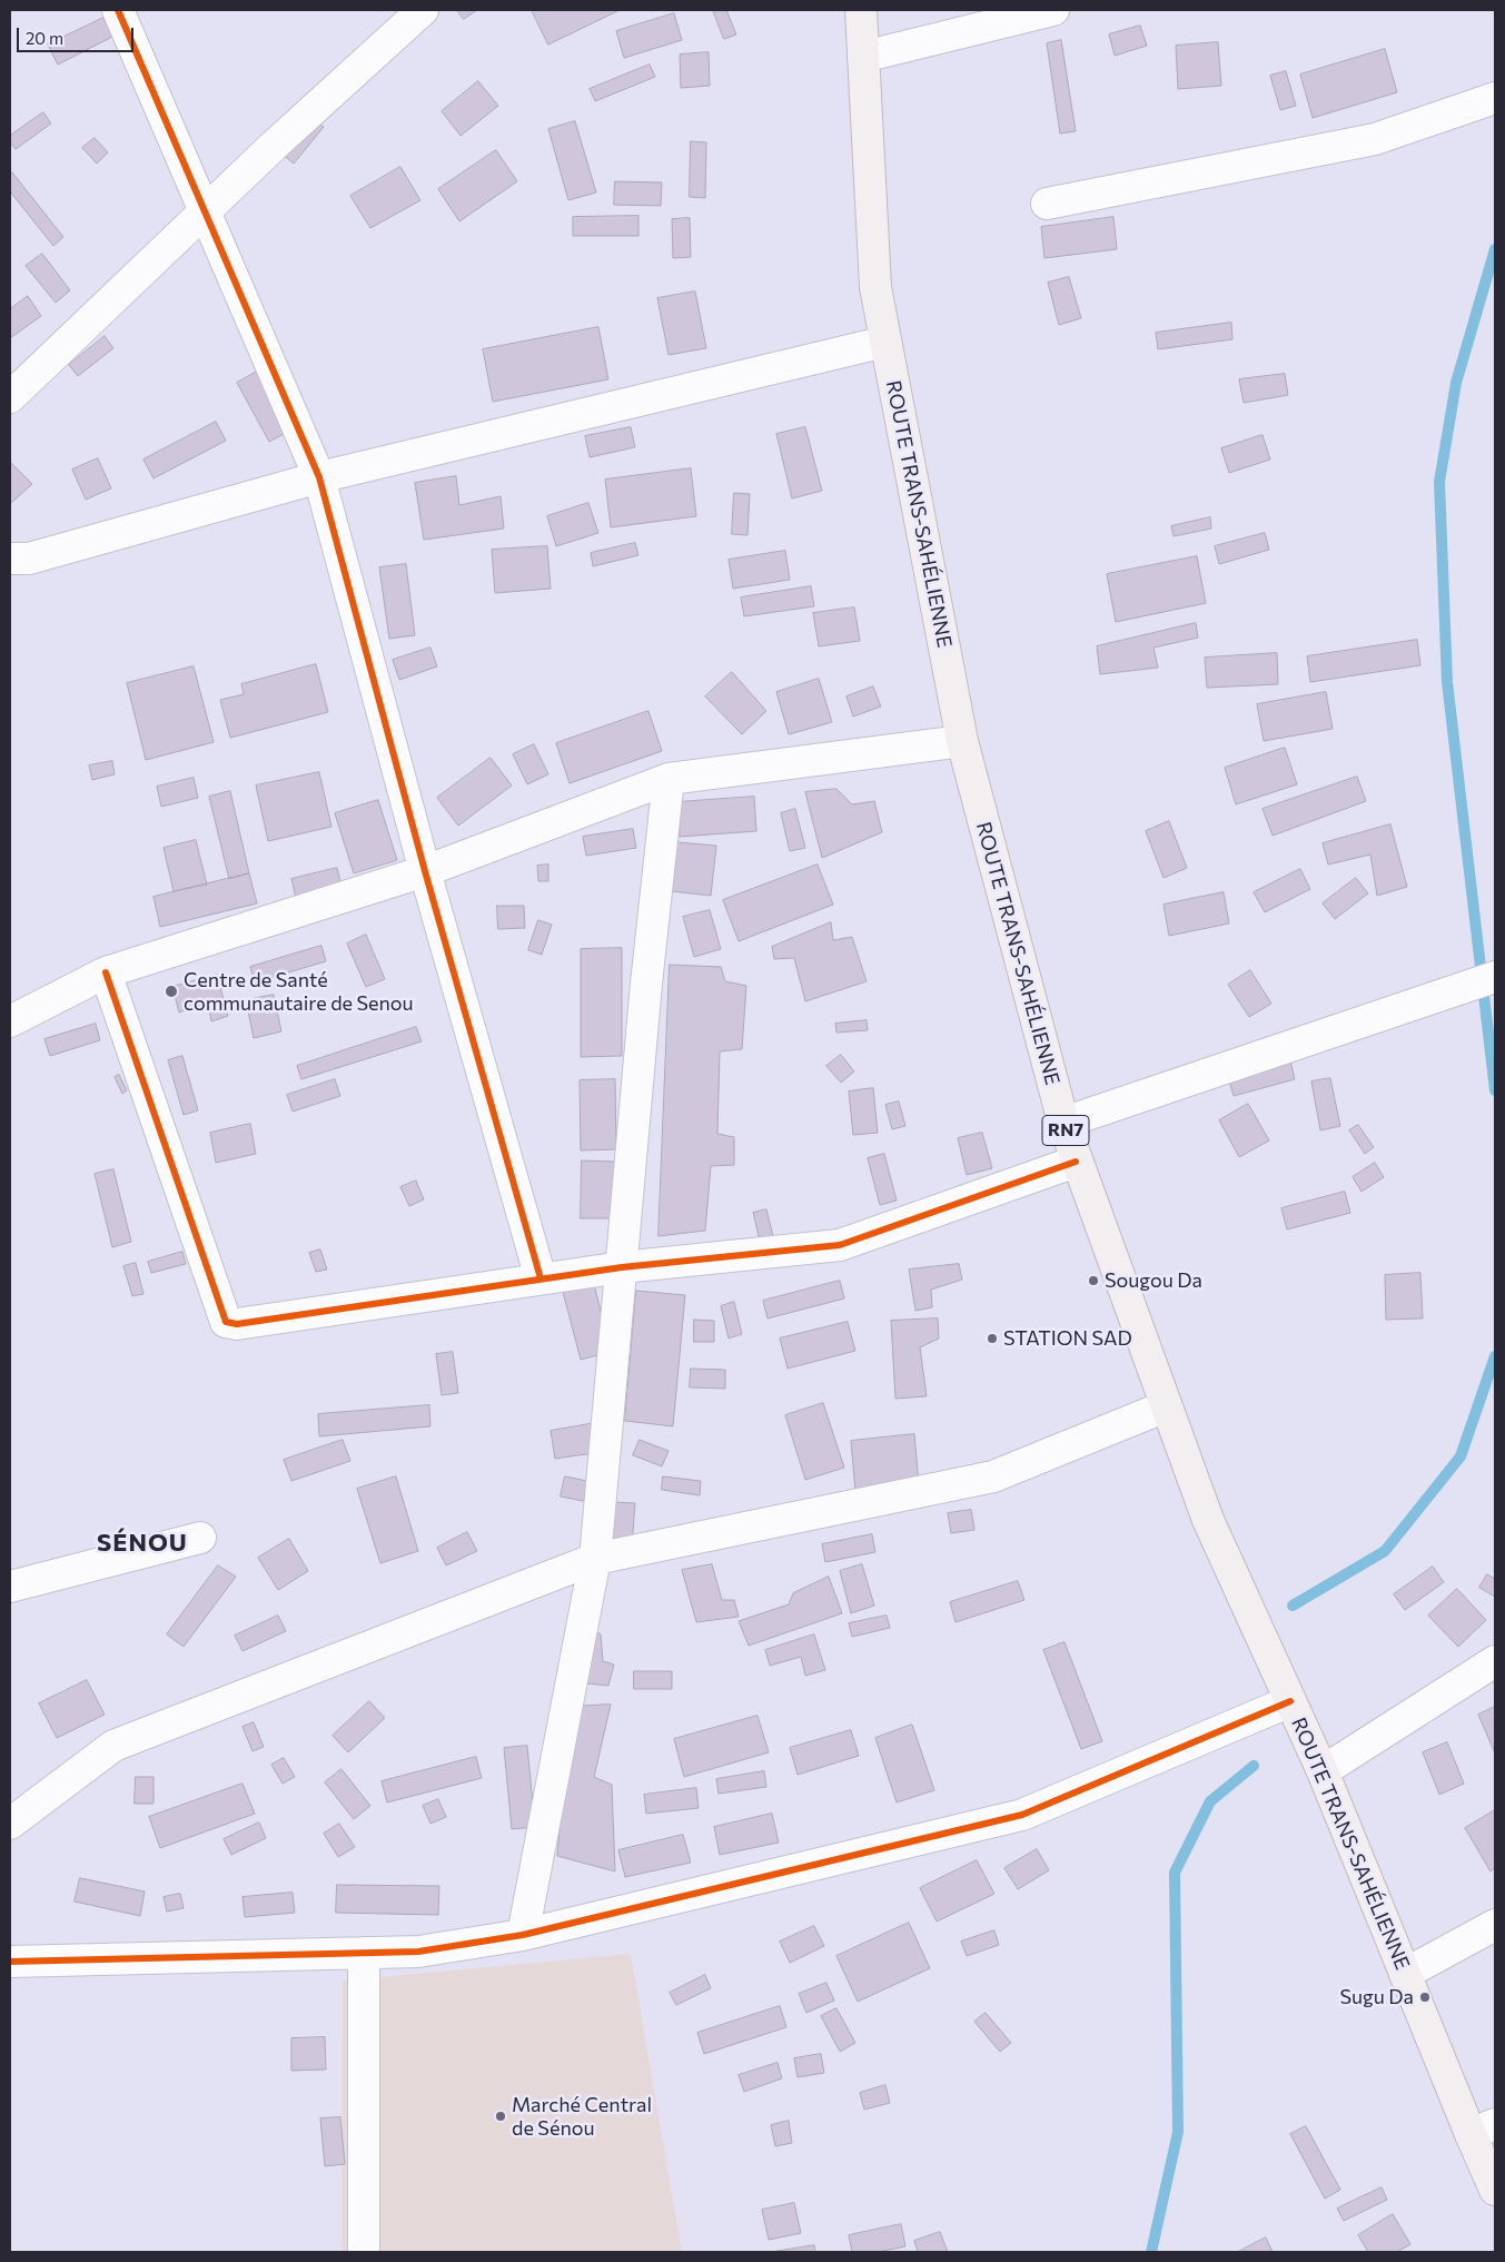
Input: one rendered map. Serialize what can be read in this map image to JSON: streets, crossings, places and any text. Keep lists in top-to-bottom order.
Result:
{
  "streets": {
    "highway": ["ROUTE TRANS-SAHÉLIENNE", "RN7"]
  },
  "districts": ["SÉNOU"],
  "places": [
    "Centre de Santé communautaire de Senou",
    "Sougou Da",
    "STATION SAD",
    "Sugu Da",
    "Marché Central de Sénou"
  ],
  "scale_bar": "20 m"
}
